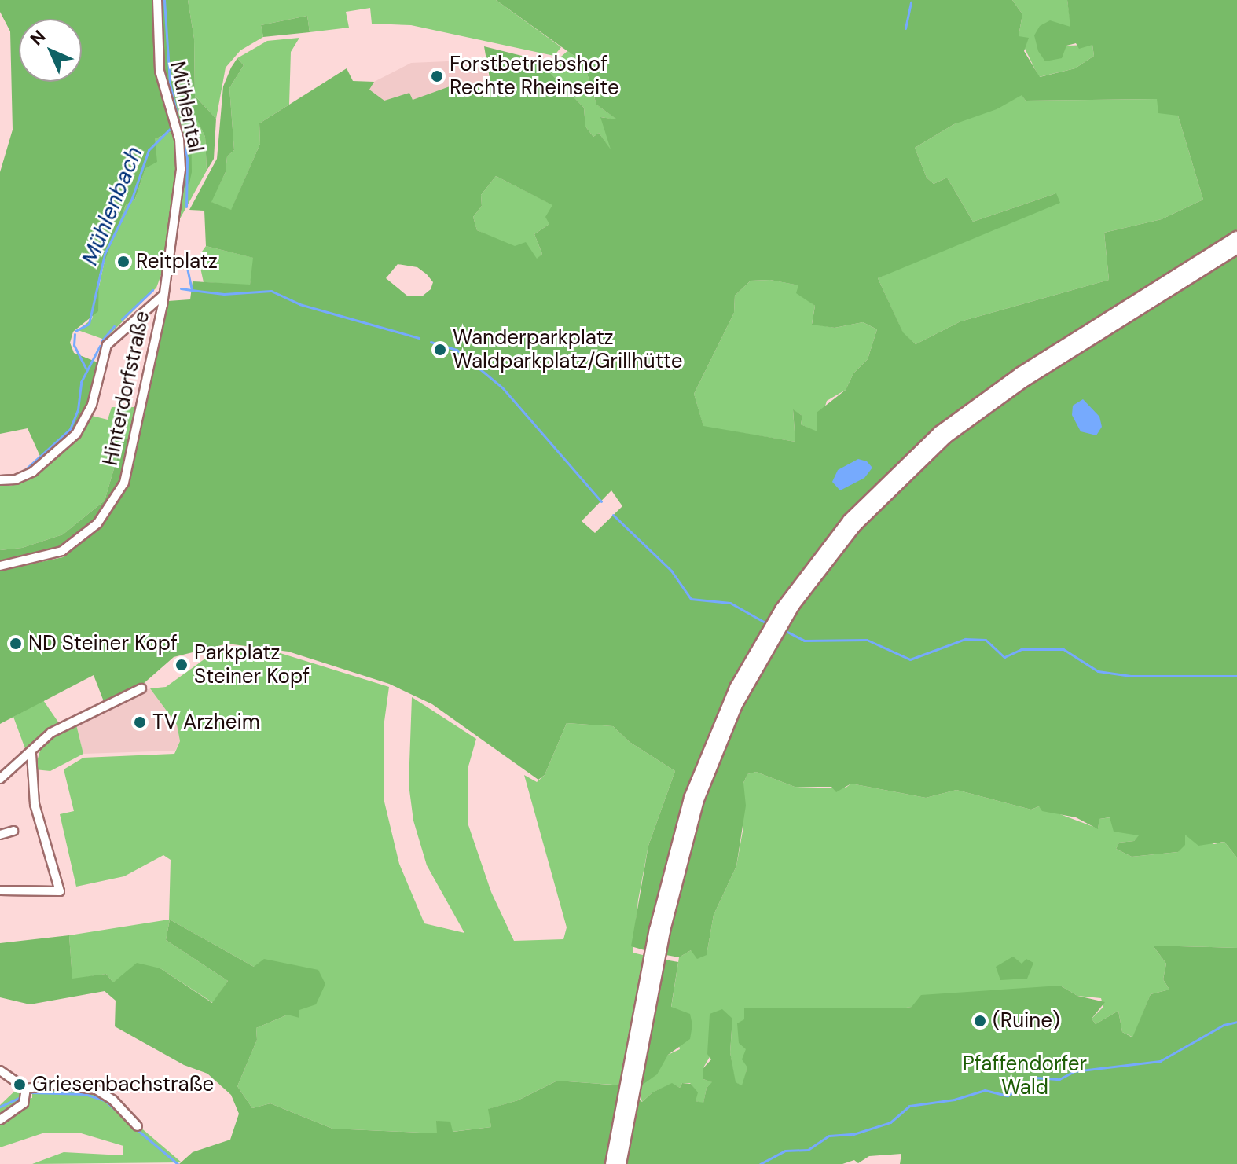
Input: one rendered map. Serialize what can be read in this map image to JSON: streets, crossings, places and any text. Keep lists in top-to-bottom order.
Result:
{
  "streets": {
    "street": ["Mühlental", "Hinterdorfstraße"]
  },
  "crossings": [
    ["Mühlental", "Hinterdorfstraße"]
  ],
  "water": ["Mühlenbach"],
  "parks": ["Pfaffendorfer Wald"],
  "places": [
    "Forstbetriebshof Rechte Rheinseite",
    "Reitplatz",
    "Wanderparkplatz Waldparkplatz/Grillhütte",
    "ND Steiner Kopf",
    "Parkplatz Steiner Kopf",
    "TV Arzheim",
    "(Ruine)",
    "Griesenbachstraße"
  ],
  "north": "top left"
}
